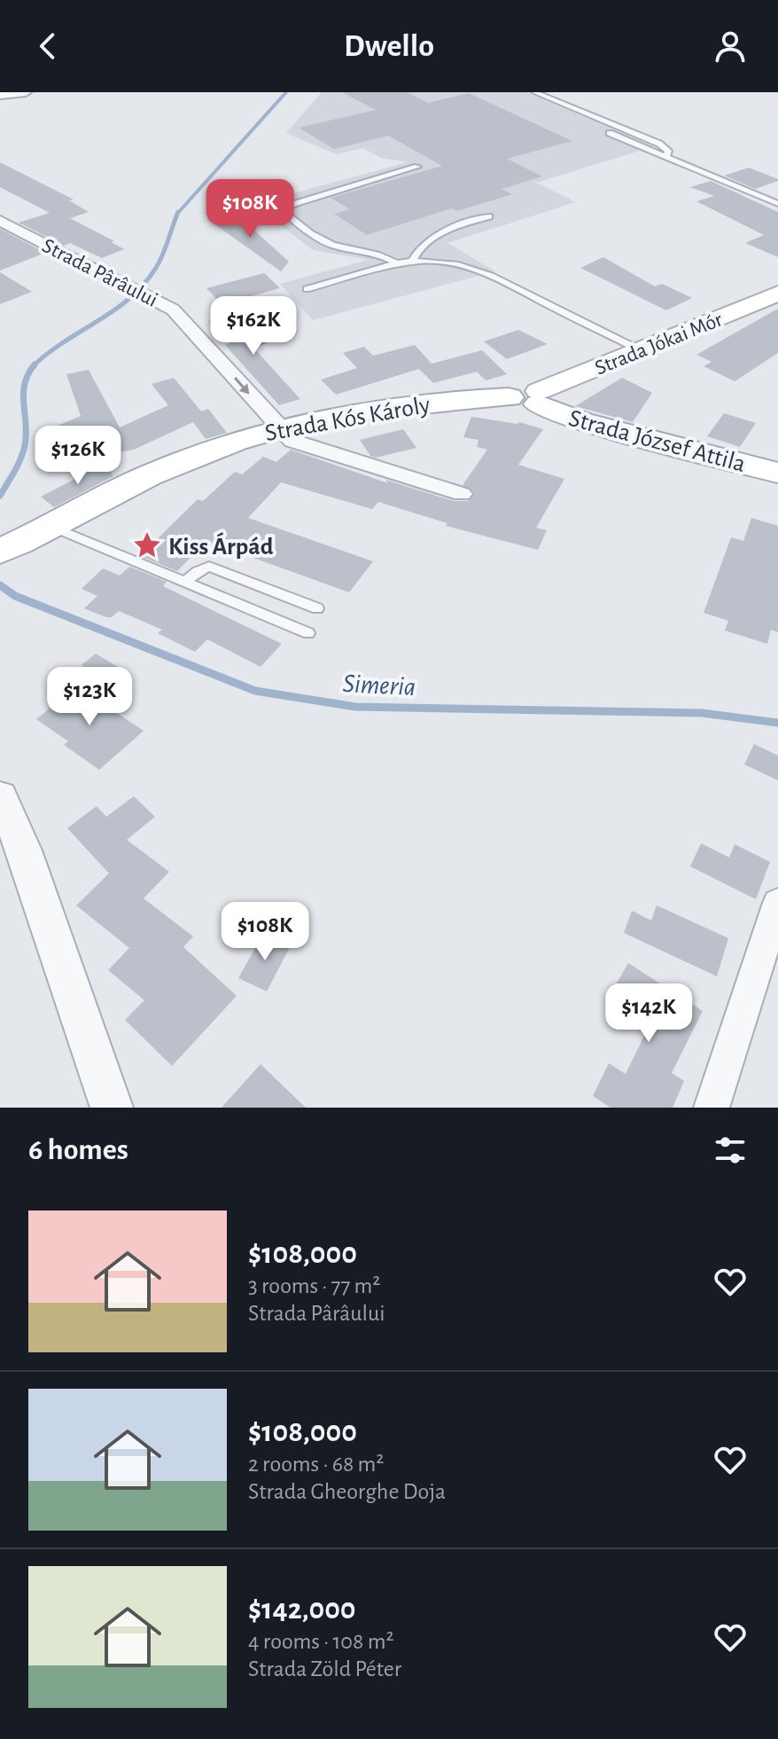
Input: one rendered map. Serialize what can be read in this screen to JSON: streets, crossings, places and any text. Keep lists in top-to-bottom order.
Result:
{
  "streets": {
    "main road": ["Strada Jókai Mór", "Strada Kós Károly", "Strada József Attila"],
    "street": ["Strada Pârâului"]
  },
  "crossings": [
    ["Strada Pârâului", "Strada Kós Károly"],
    ["Strada Jókai Mór", "Strada Kós Károly"],
    ["Strada Jókai Mór", "Strada József Attila"],
    ["Strada Kós Károly", "Strada József Attila"]
  ],
  "one_way": ["Strada Pârâului"],
  "water": ["Simeria"],
  "places": {
    "place": ["Kiss Árpád"]
  },
  "page": {
    "header": "Dwello",
    "price": [
      "$108K",
      "$162K",
      "$126K",
      "$123K",
      "$108K",
      "$142K"
    ],
    "heading": "6 homes",
    "list": [
      {
        "name": "$108,000",
        "note": "3 rooms · 77 m² · Strada Pârâului"
      },
      {
        "name": "$108,000",
        "note": "2 rooms · 68 m² · Strada Gheorghe Doja"
      },
      {
        "name": "$142,000",
        "note": "4 rooms · 108 m² · Strada Zöld Péter"
      }
    ]
  }
}
